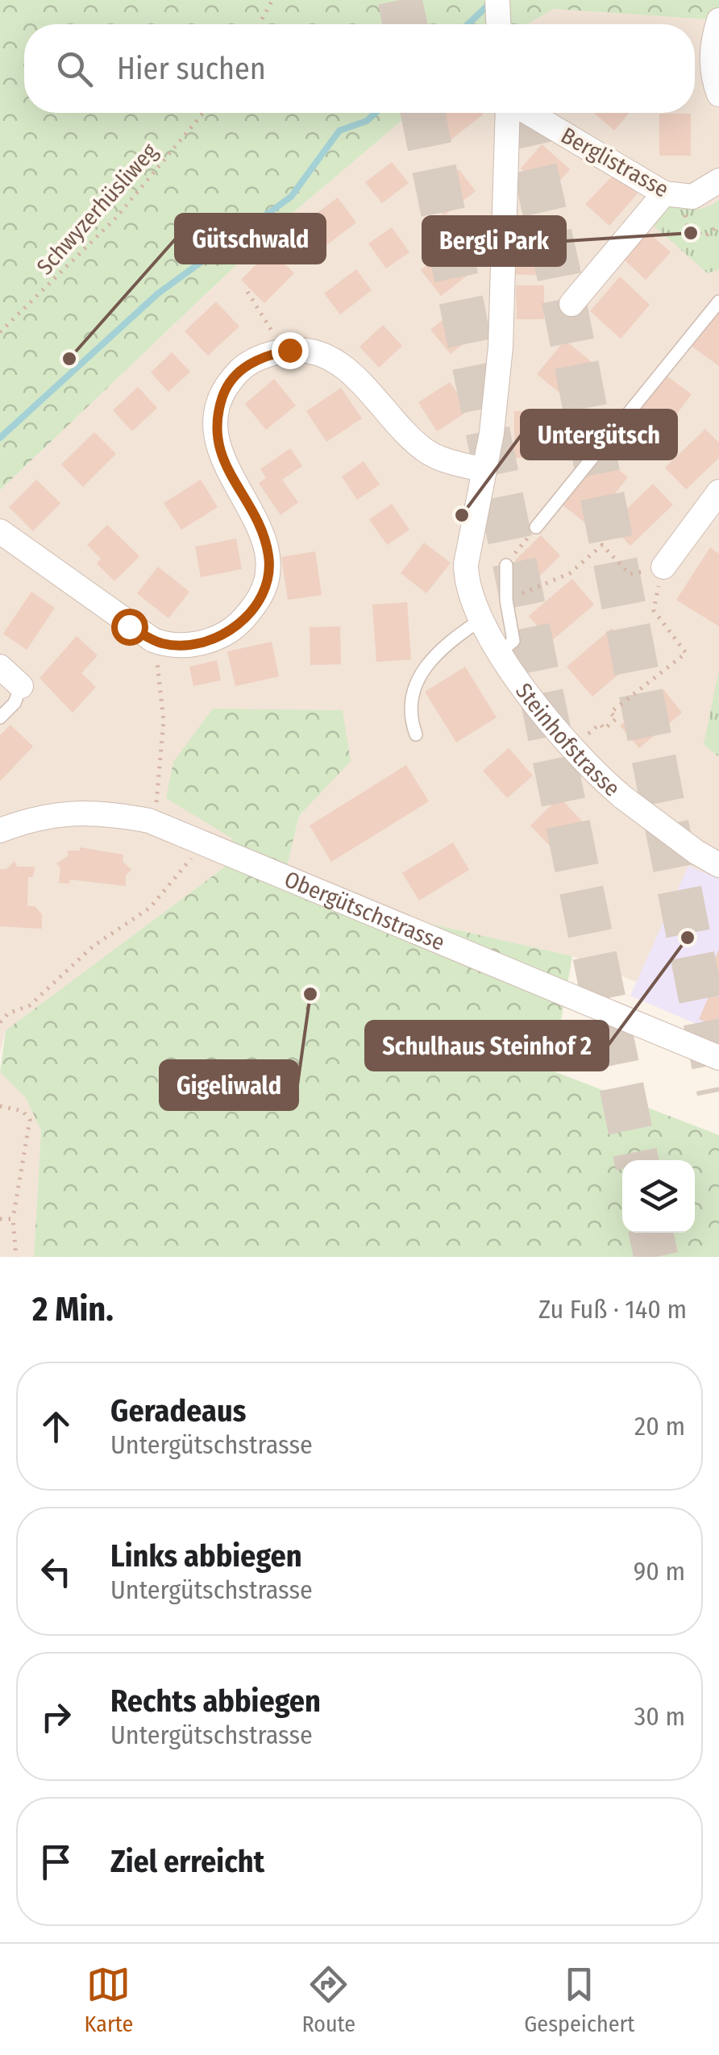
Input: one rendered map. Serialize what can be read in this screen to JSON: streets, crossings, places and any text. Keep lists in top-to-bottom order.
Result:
{
  "streets": {
    "street": ["Berglistrasse", "Steinhofstrasse", "Obergütschstrasse"],
    "path": ["Schwyzerhüsliweg"]
  },
  "places": [
    "Bergli Park",
    "Gütschwald",
    "Untergütsch",
    "Schulhaus Steinhof 2",
    "Gigeliwald"
  ],
  "page": {
    "search": "Hier suchen",
    "heading": ["2 Min.", "Zu Fuß · 140 m"],
    "list": [
      ["Geradeaus", "Untergütschstrasse", "20 m"],
      ["Links abbiegen", "Untergütschstrasse", "90 m"],
      ["Rechts abbiegen", "Untergütschstrasse", "30 m"],
      "Ziel erreicht"
    ],
    "nav": ["Karte", "Route", "Gespeichert"]
  }
}
